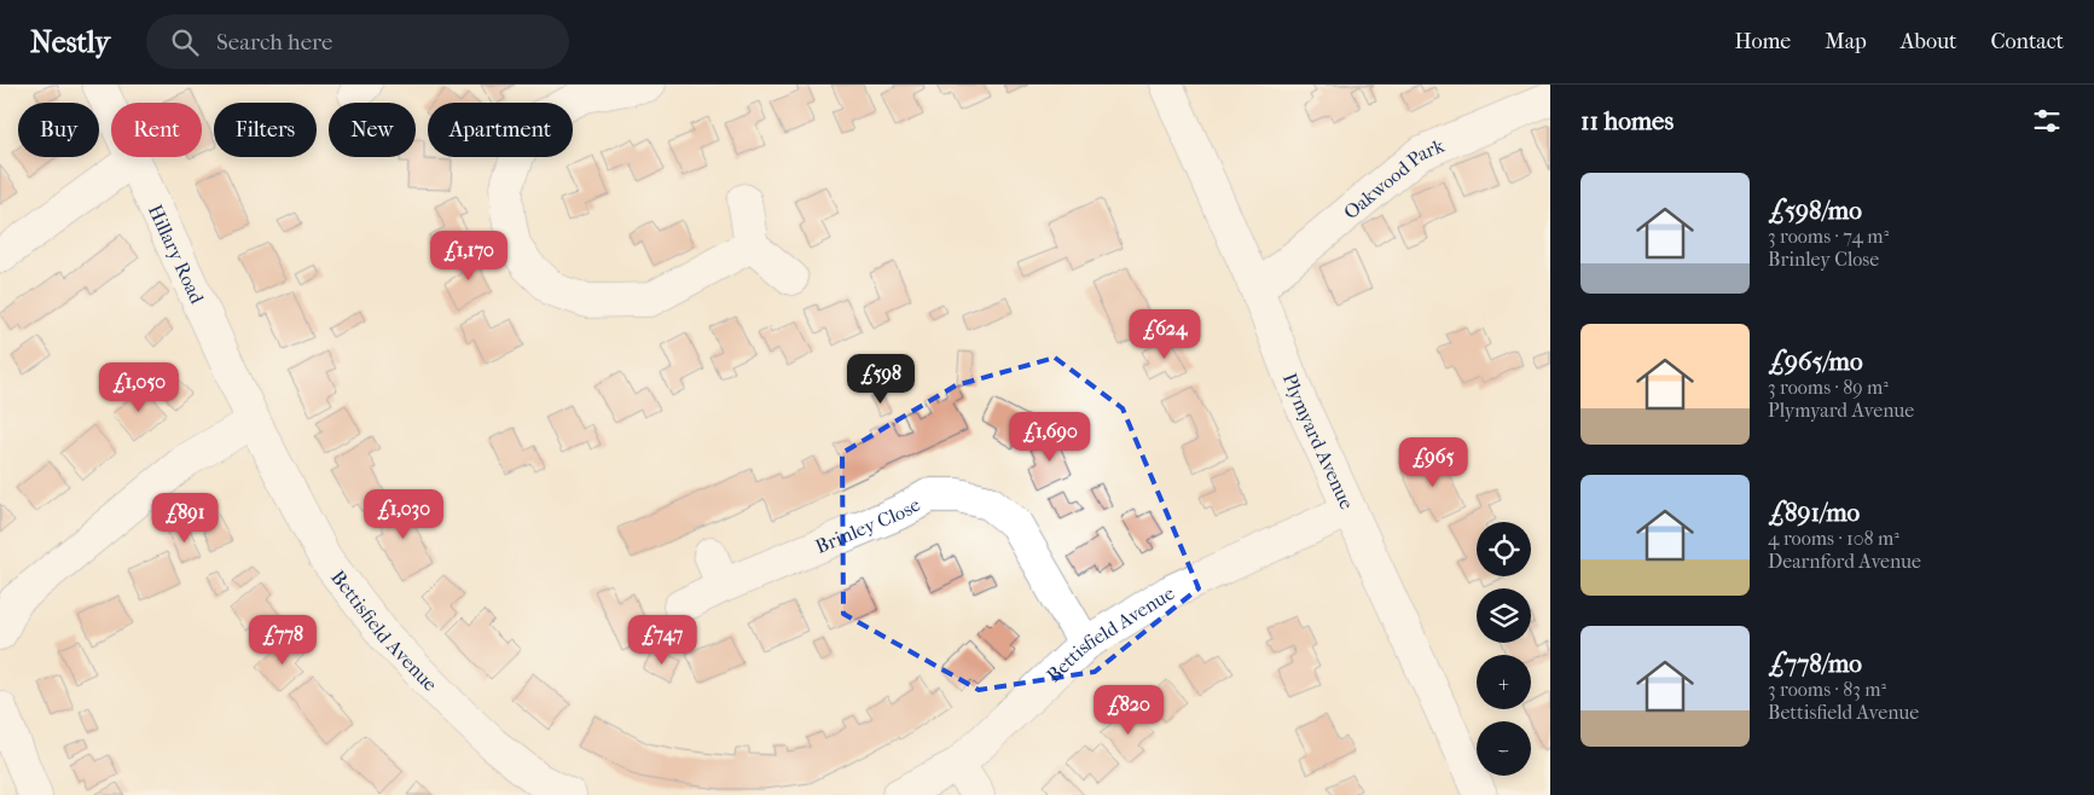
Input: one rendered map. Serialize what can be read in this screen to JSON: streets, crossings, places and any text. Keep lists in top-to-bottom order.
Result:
{
  "streets": {
    "street": [
      "Oakwood Park",
      "Hillary Road",
      "Plymyard Avenue",
      "Brinley Close",
      "Bettisfield Avenue"
    ]
  },
  "crossings": [
    ["Oakwood Park", "Plymyard Avenue"],
    ["Hillary Road", "Bettisfield Avenue"],
    ["Plymyard Avenue", "Bettisfield Avenue"],
    ["Brinley Close", "Bettisfield Avenue"]
  ],
  "page": {
    "header": "Nestly",
    "search": "Search here",
    "nav": [
      "Home",
      "Map",
      "About",
      "Contact"
    ],
    "heading": "11 homes",
    "chip": [
      "Buy",
      "Rent",
      "Filters",
      "New",
      "Apartment"
    ],
    "list": [
      {
        "name": "£598/mo",
        "note": "3 rooms · 74 m² · Brinley Close"
      },
      {
        "name": "£965/mo",
        "note": "3 rooms · 89 m² · Plymyard Avenue"
      },
      {
        "name": "£891/mo",
        "note": "4 rooms · 108 m² · Dearnford Avenue"
      },
      {
        "name": "£778/mo",
        "note": "3 rooms · 83 m² · Bettisfield Avenue"
      }
    ],
    "price": [
      "£1,170",
      "£624",
      "£598",
      "£1,050",
      "£1,690",
      "£965",
      "£1,030",
      "£891",
      "£778",
      "£747",
      "£820"
    ],
    "map_buttons": ["+", "−"]
  }
}
